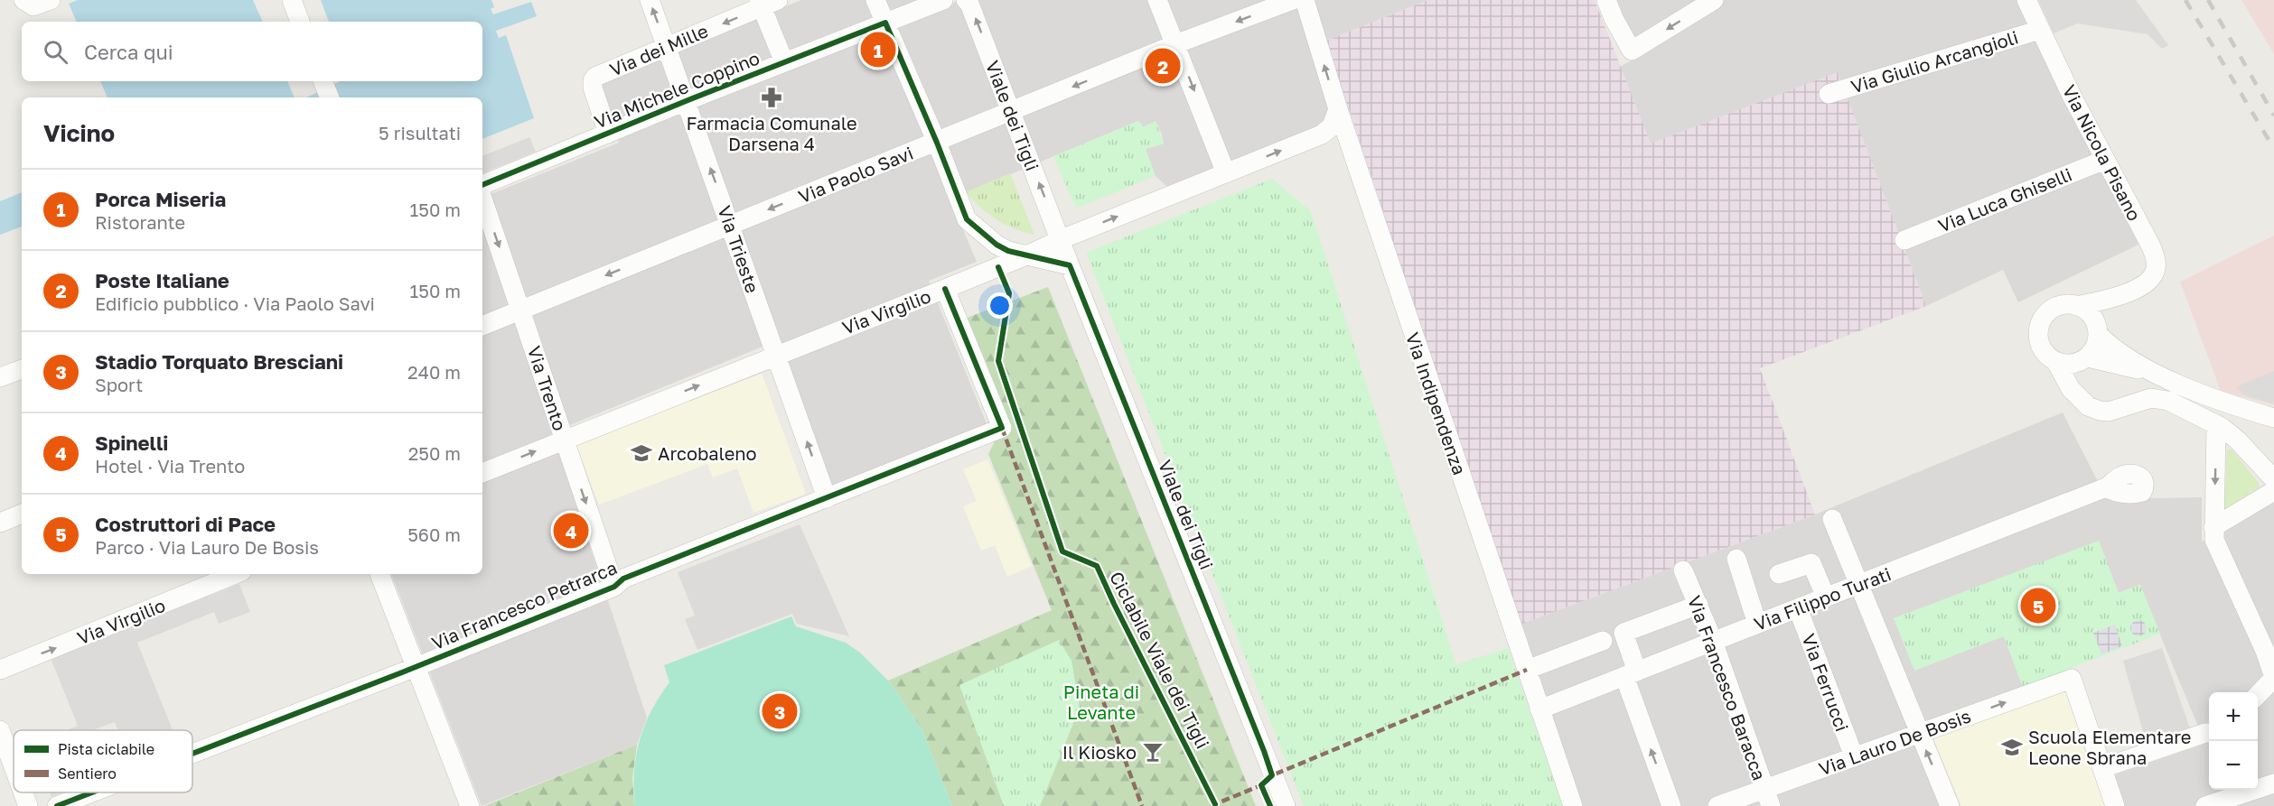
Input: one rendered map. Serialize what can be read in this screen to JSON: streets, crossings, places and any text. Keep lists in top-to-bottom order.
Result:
{
  "streets": {
    "street": [
      "Via dei Mille",
      "Via Giulio Arcangioli",
      "Via Michele Coppino",
      "Viale dei Tigli",
      "Via Nicola Pisano",
      "Via Paolo Savi",
      "Via Luca Ghiselli",
      "Via Trieste",
      "Via Virgilio",
      "Via Trento",
      "Via Indipendenza",
      "Via Filippo Turati",
      "Via Francesco Petrarca",
      "Via Ferrucci",
      "Via Francesco Baracca",
      "Via Lauro De Bosis"
    ],
    "cycle path": ["Ciclabile Viale dei Tigli"]
  },
  "crossings": [
    ["Via dei Mille", "Via Michele Coppino"],
    ["Via dei Mille", "Via Trieste"],
    ["Via Giulio Arcangioli", "Via Nicola Pisano"],
    ["Via Michele Coppino", "Via Trieste"],
    ["Viale dei Tigli", "Via Paolo Savi"],
    ["Viale dei Tigli", "Via Virgilio"],
    ["Via Nicola Pisano", "Via Luca Ghiselli"],
    ["Via Paolo Savi", "Via Trieste"],
    ["Via Paolo Savi", "Via Trento"],
    ["Via Trieste", "Via Virgilio"],
    ["Via Trieste", "Via Francesco Petrarca"],
    ["Via Virgilio", "Via Trento"],
    ["Via Trento", "Via Francesco Petrarca"],
    ["Via Indipendenza", "Via Filippo Turati"],
    ["Via Filippo Turati", "Via Ferrucci"],
    ["Via Filippo Turati", "Via Francesco Baracca"],
    ["Via Ferrucci", "Via Lauro De Bosis"],
    ["Via Francesco Baracca", "Via Lauro De Bosis"]
  ],
  "one_way": [
    "Via dei Mille",
    "Via Paolo Savi",
    "Via Trieste",
    "Via Virgilio",
    "Via Trento"
  ],
  "parks": ["Pineta di Levante"],
  "places": {
    "pharmacy": ["Farmacia Comunale Darsena 4"],
    "school or university": ["Arcobaleno", "Scuola Elementare Leone Sbrana"],
    "bar": ["Il Kiosko"]
  },
  "legend": ["Pista ciclabile", "Sentiero"],
  "page": {
    "search": "Cerca qui",
    "pins": [
      "1",
      "2",
      "4",
      "5",
      "3"
    ],
    "heading": ["Vicino", "5 risultati"],
    "list": [
      {
        "mark": "1",
        "name": "Porca Miseria",
        "note": "Ristorante",
        "value": "150 m"
      },
      {
        "mark": "2",
        "name": "Poste Italiane",
        "note": "Edificio pubblico · Via Paolo Savi",
        "value": "150 m"
      },
      {
        "mark": "3",
        "name": "Stadio Torquato Bresciani",
        "note": "Sport",
        "value": "240 m"
      },
      {
        "mark": "4",
        "name": "Spinelli",
        "note": "Hotel · Via Trento",
        "value": "250 m"
      },
      {
        "mark": "5",
        "name": "Costruttori di Pace",
        "note": "Parco · Via Lauro De Bosis",
        "value": "560 m"
      }
    ],
    "map_buttons": ["+", "−"]
  }
}
